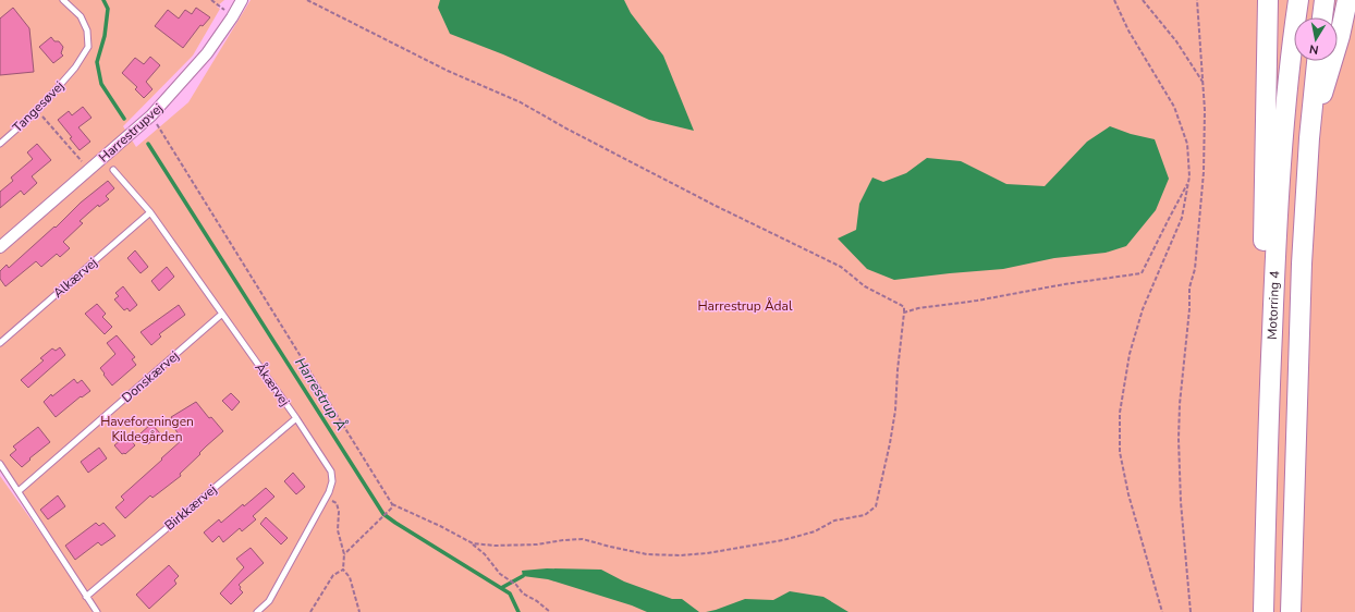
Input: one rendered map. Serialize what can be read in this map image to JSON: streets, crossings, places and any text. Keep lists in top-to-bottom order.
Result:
{
  "streets": {
    "highway": ["Motorring 4"],
    "street": ["Harrestrupvej"],
    "lane": [
      "Tangesøvej",
      "Alkærvej",
      "Donskærvej",
      "Åkærvej",
      "Birkkærvej"
    ]
  },
  "crossings": [
    ["Alkærvej", "Åkærvej"],
    ["Donskærvej", "Åkærvej"],
    ["Åkærvej", "Birkkærvej"]
  ],
  "water": ["Harrestrup Å"],
  "parks": ["Harrestrup Ådal", "Haveforeningen Kildegården"],
  "north": "bottom"
}
